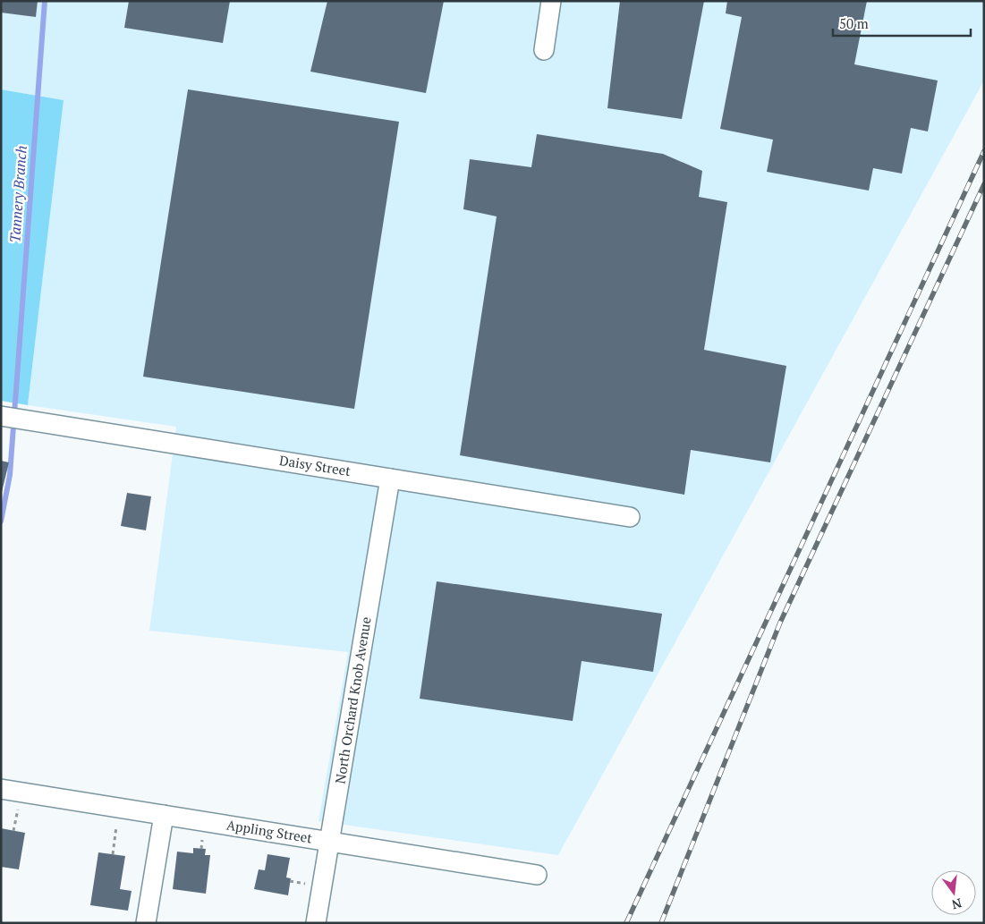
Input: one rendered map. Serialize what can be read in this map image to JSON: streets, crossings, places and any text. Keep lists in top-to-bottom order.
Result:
{
  "streets": {
    "street": ["Daisy Street", "North Orchard Knob Avenue", "Appling Street"]
  },
  "crossings": [
    ["Daisy Street", "North Orchard Knob Avenue"],
    ["North Orchard Knob Avenue", "Appling Street"]
  ],
  "water": ["Tannery Branch"],
  "scale_bar": "50 m",
  "north": "bottom"
}
